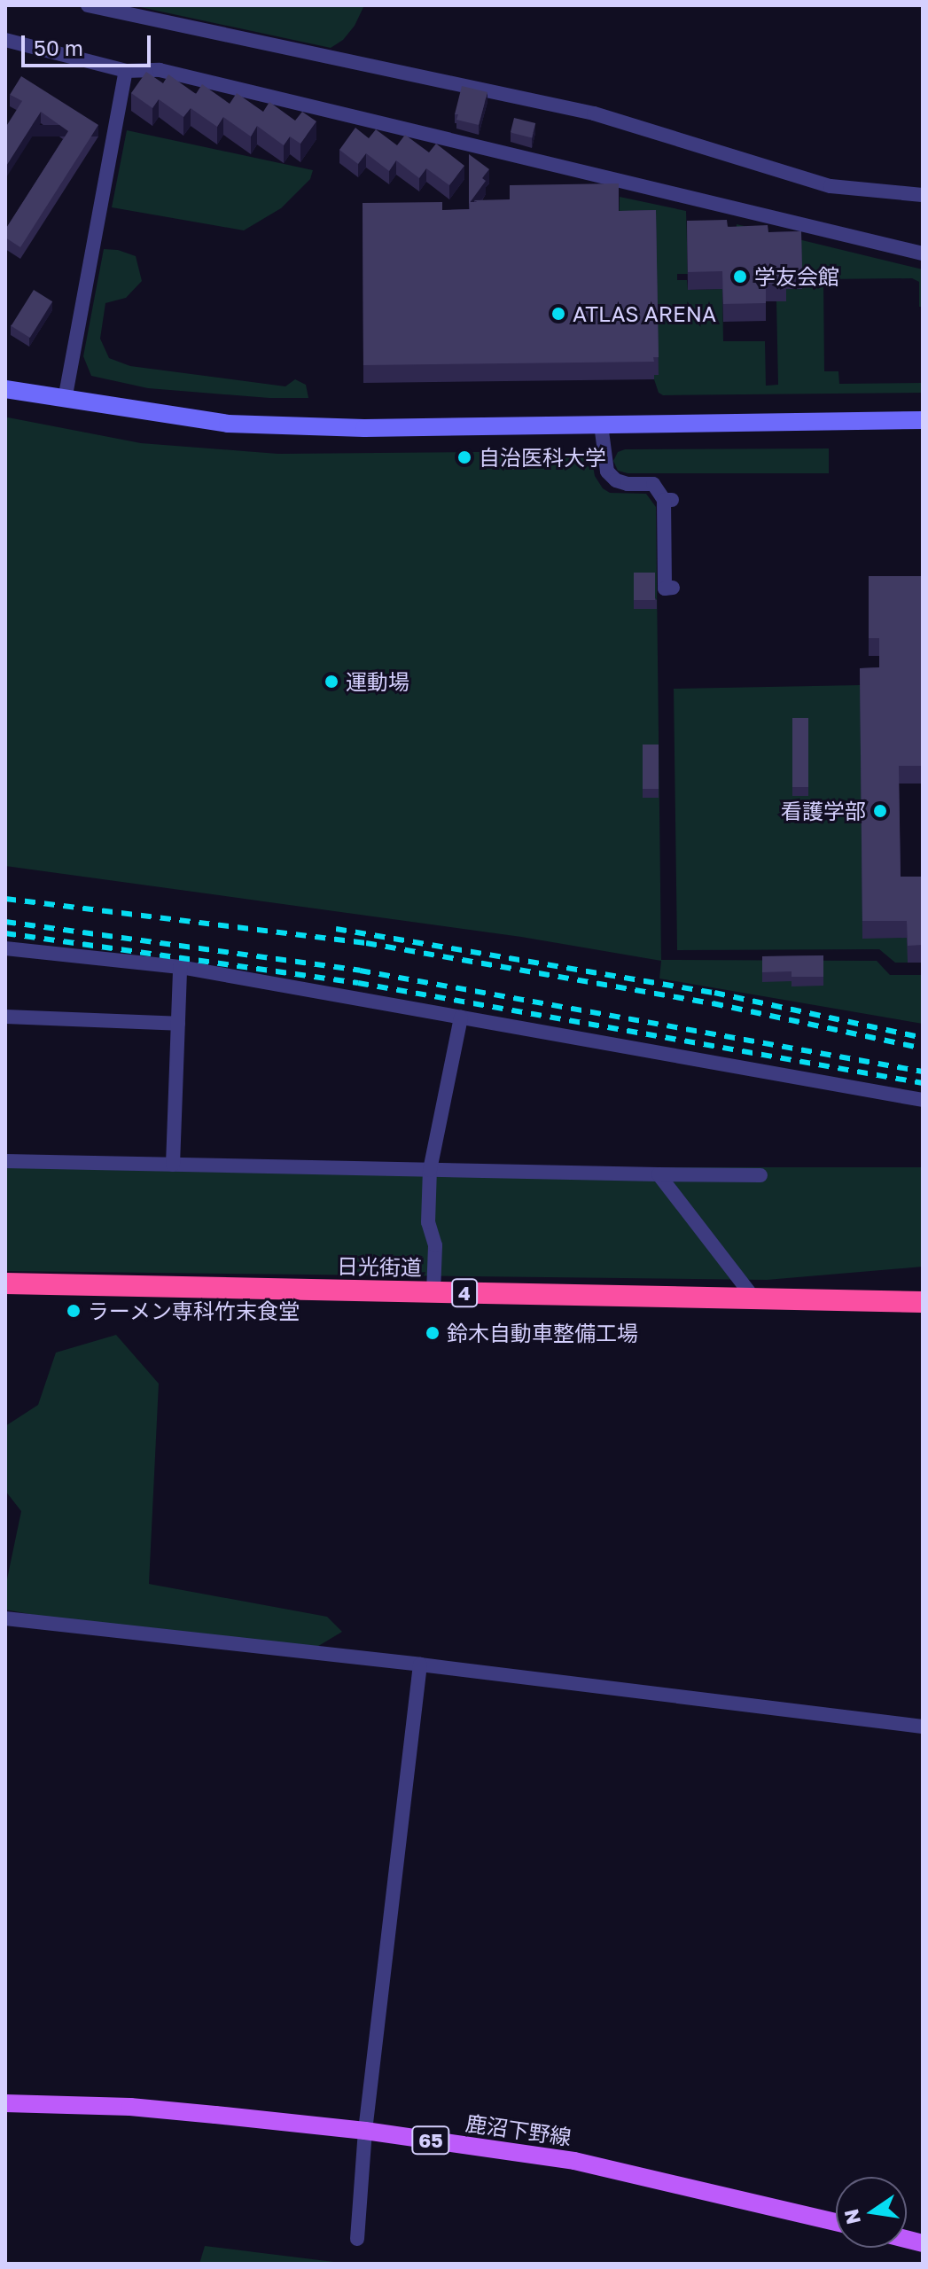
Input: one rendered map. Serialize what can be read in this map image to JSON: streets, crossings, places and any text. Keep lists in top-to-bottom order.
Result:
{
  "streets": {
    "highway": ["日光街道", "4"],
    "main road": ["鹿沼下野線", "65"]
  },
  "places": [
    "学友会館",
    "ATLAS ARENA",
    "自治医科大学",
    "運動場",
    "看護学部",
    "ラーメン専科竹末食堂",
    "鈴木自動車整備工場"
  ],
  "scale_bar": "50 m",
  "north": "left"
}
